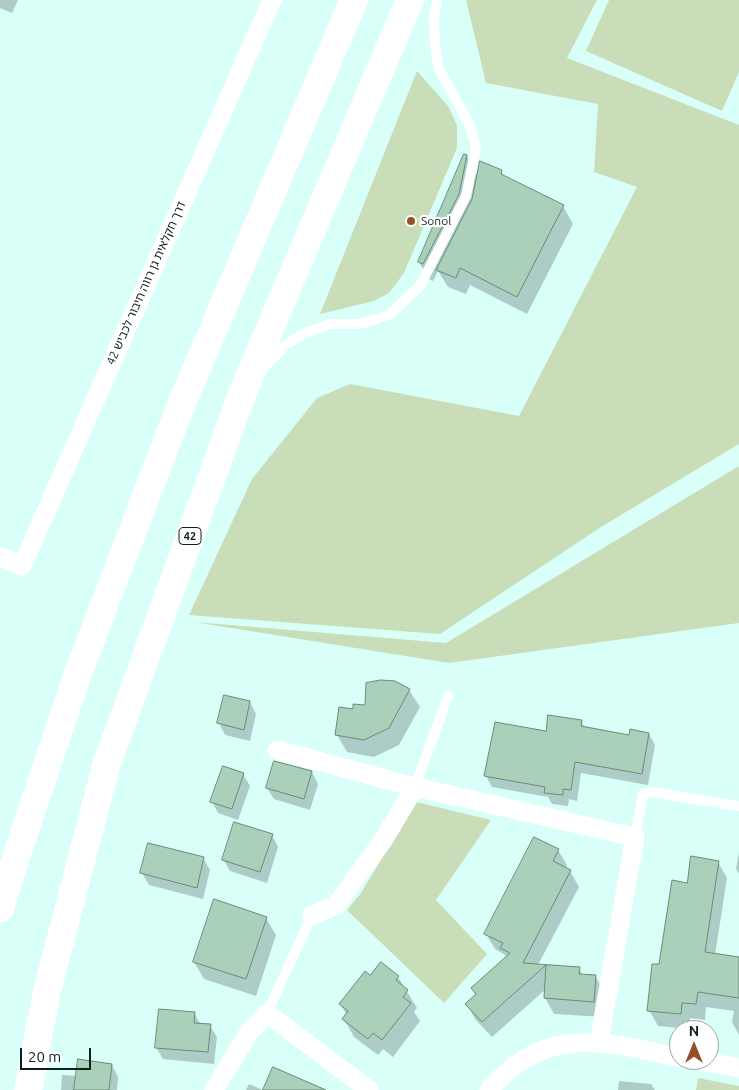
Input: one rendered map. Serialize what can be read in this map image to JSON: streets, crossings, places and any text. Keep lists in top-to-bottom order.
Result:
{
  "streets": {
    "highway": ["42"],
    "street": ["דרך חקלאית גן רווה חיבור לכביש 42"]
  },
  "places": ["Sonol"],
  "scale_bar": "20 m",
  "north": "top"
}
